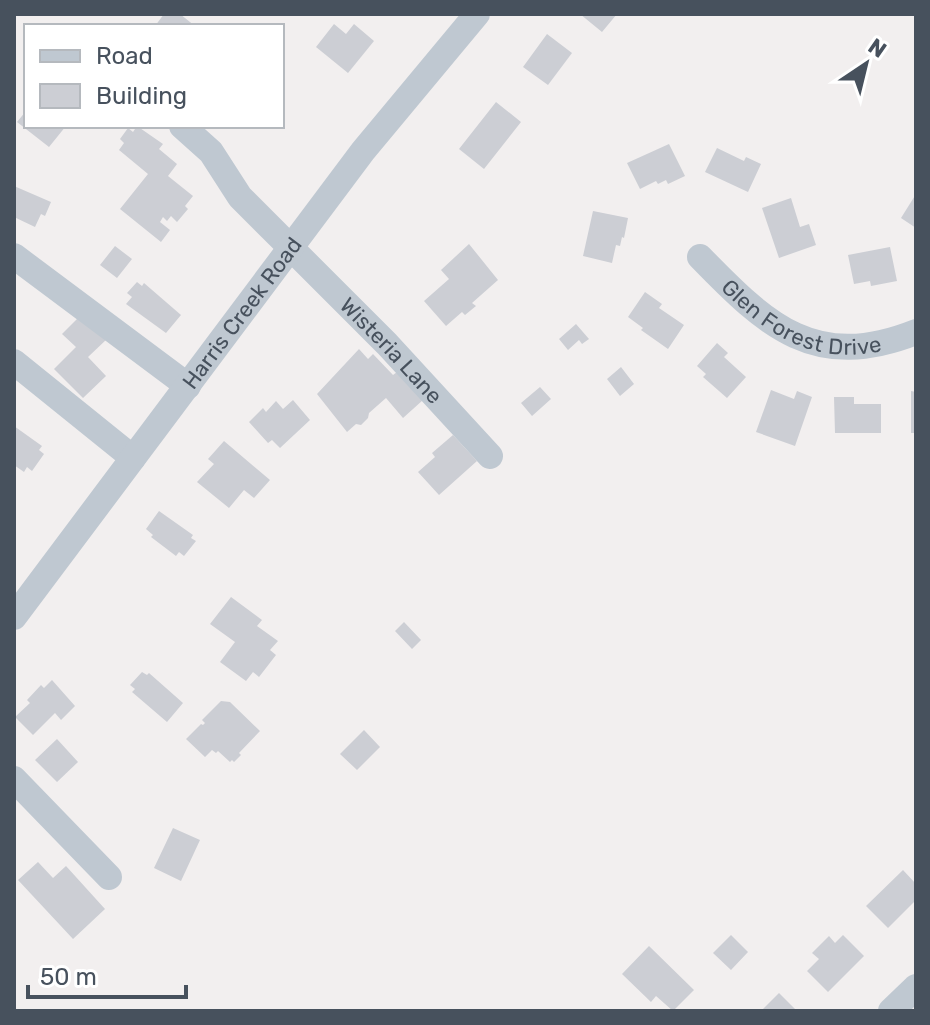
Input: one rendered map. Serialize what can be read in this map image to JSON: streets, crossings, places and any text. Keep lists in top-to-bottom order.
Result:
{
  "streets": {
    "street": ["Glen Forest Drive", "Harris Creek Road", "Wisteria Lane"]
  },
  "crossings": [
    ["Harris Creek Road", "Wisteria Lane"]
  ],
  "legend": ["Road", "Building"],
  "scale_bar": "50 m",
  "north": "top right"
}
